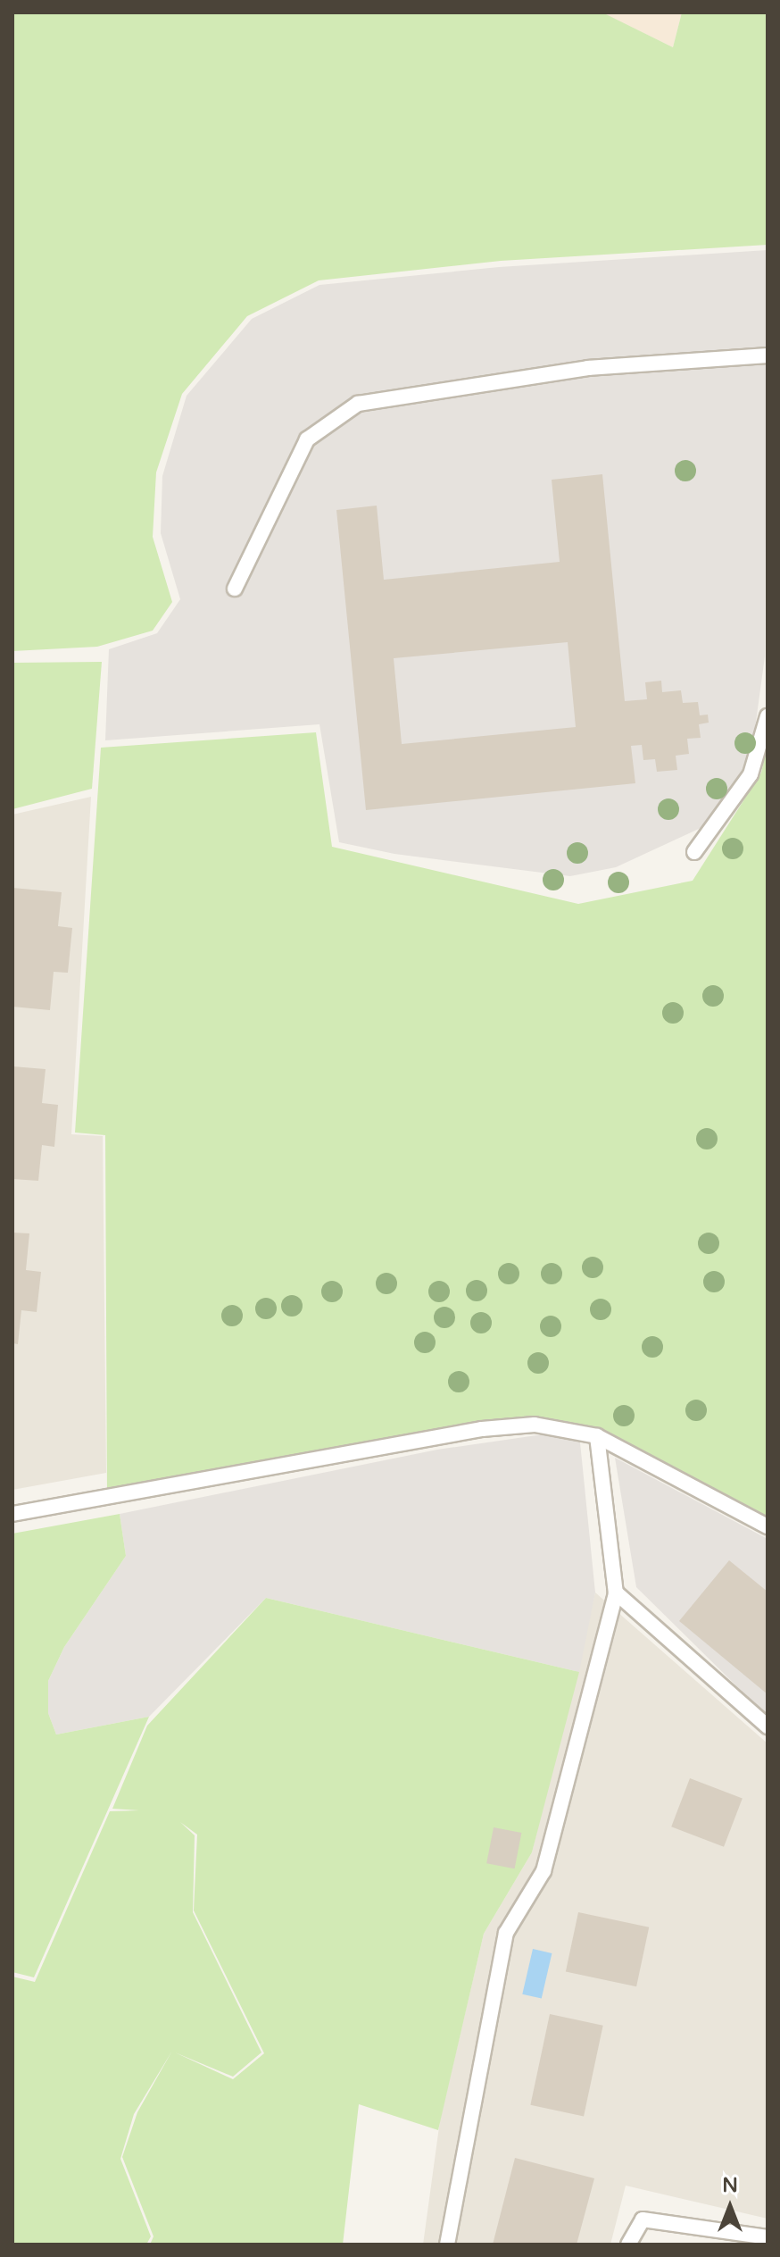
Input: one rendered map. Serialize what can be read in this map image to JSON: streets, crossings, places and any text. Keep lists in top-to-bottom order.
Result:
{
  "north": "top"
}
